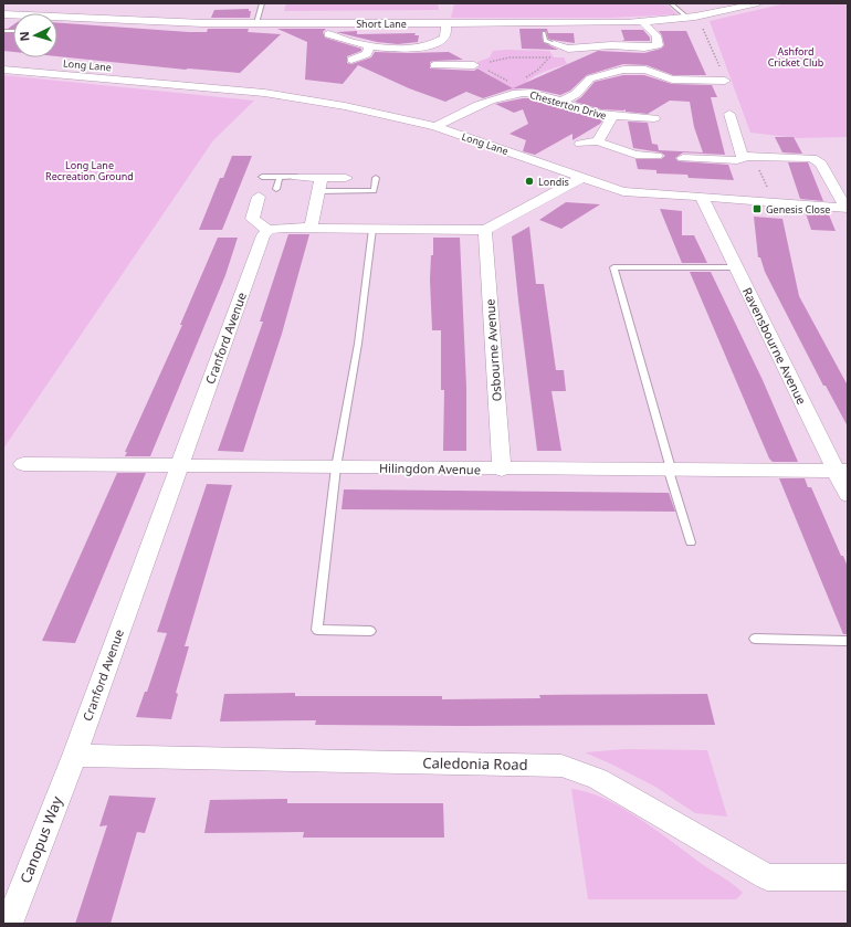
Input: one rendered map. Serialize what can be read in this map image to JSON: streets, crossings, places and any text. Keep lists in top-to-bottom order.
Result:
{
  "streets": {
    "street": [
      "Short Lane",
      "Long Lane",
      "Chesterton Drive",
      "Cranford Avenue",
      "Ravensbourne Avenue",
      "Osbourne Avenue",
      "Hilingdon Avenue",
      "Caledonia Road",
      "Canopus Way"
    ]
  },
  "crossings": [
    ["Long Lane", "Chesterton Drive"],
    ["Long Lane", "Ravensbourne Avenue"],
    ["Cranford Avenue", "Hilingdon Avenue"],
    ["Cranford Avenue", "Caledonia Road"],
    ["Cranford Avenue", "Canopus Way"],
    ["Ravensbourne Avenue", "Hilingdon Avenue"],
    ["Osbourne Avenue", "Hilingdon Avenue"],
    ["Caledonia Road", "Canopus Way"]
  ],
  "parks": ["Ashford Cricket Club", "Long Lane Recreation Ground"],
  "places": {
    "other": ["Londis"],
    "transit": ["Genesis Close"]
  },
  "north": "left"
}
